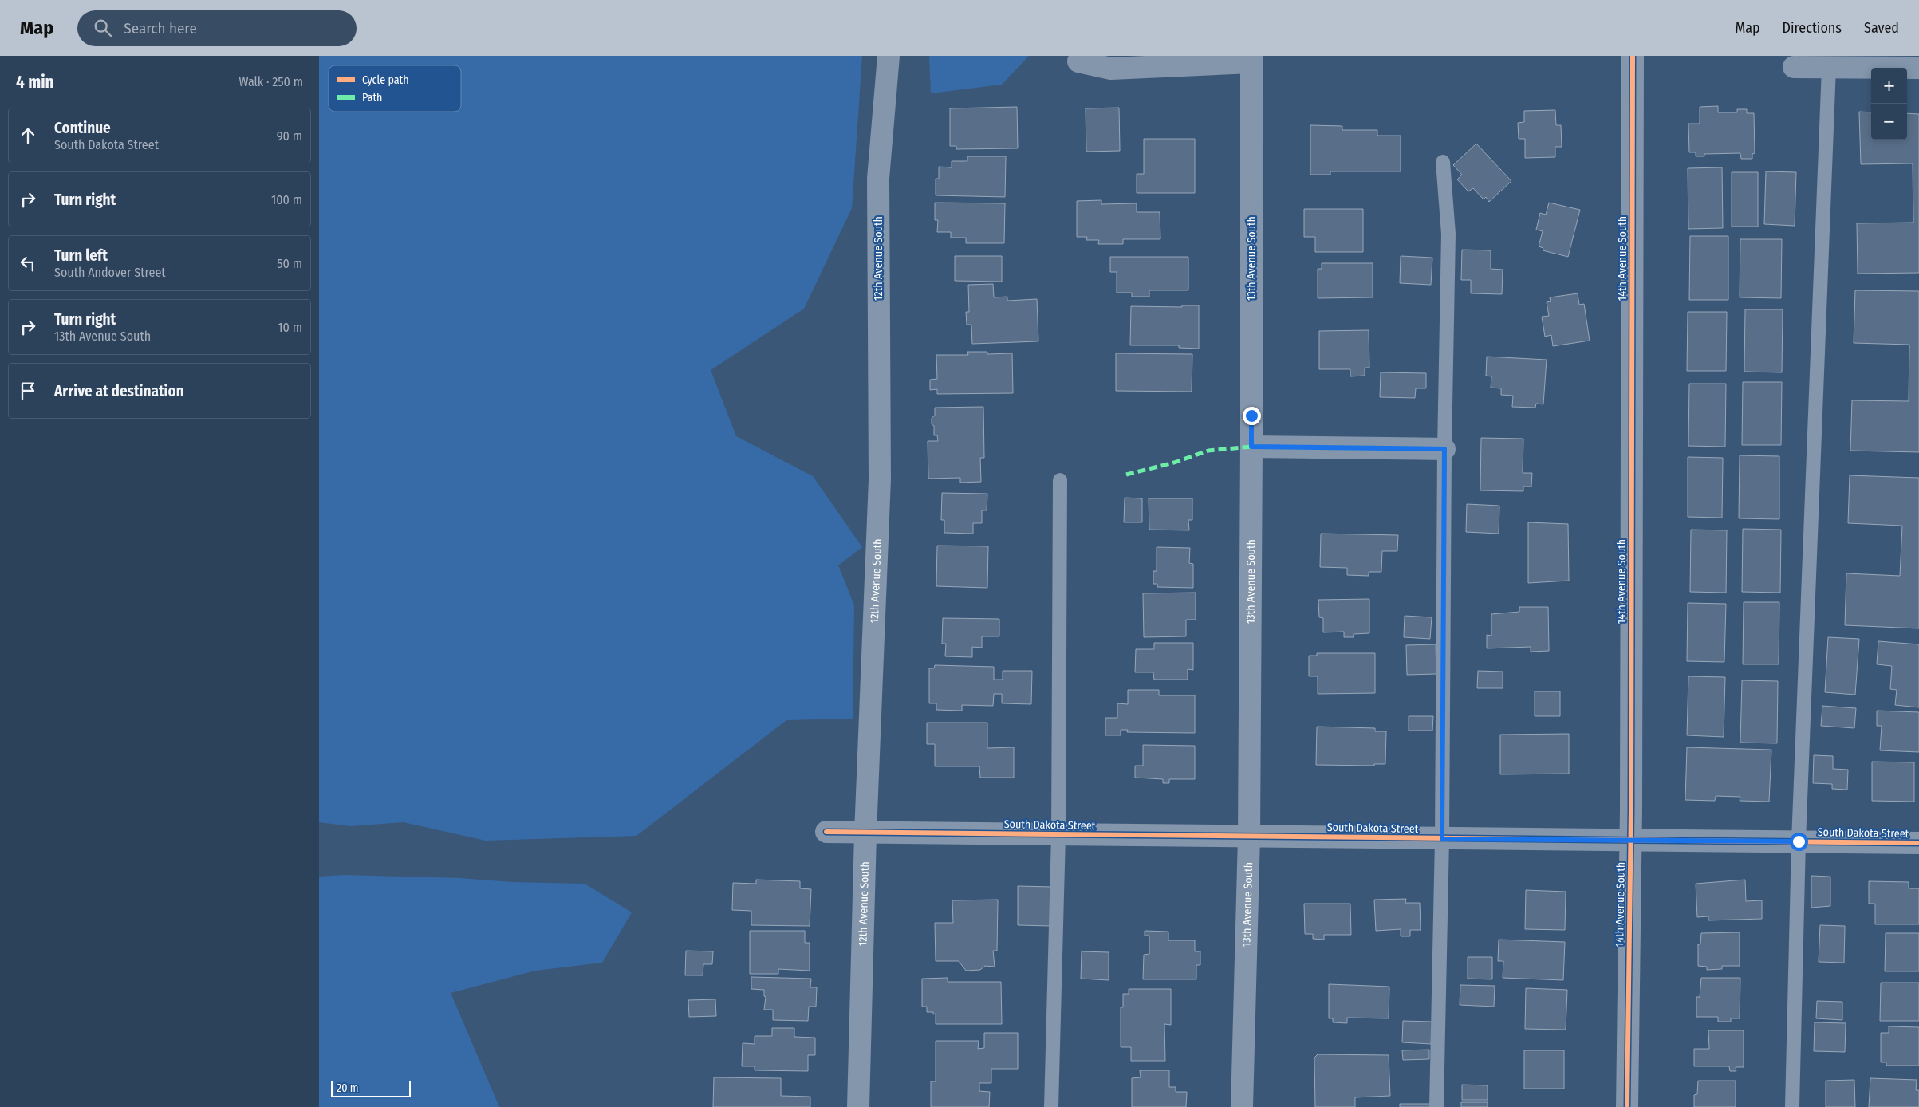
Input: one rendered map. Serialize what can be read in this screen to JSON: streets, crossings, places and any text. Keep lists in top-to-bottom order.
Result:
{
  "streets": {
    "street": [
      "12th Avenue South",
      "13th Avenue South",
      "14th Avenue South",
      "South Dakota Street"
    ]
  },
  "crossings": [
    ["12th Avenue South", "South Dakota Street"],
    ["13th Avenue South", "South Dakota Street"],
    ["14th Avenue South", "South Dakota Street"]
  ],
  "legend": ["Cycle path", "Path"],
  "scale_bar": "20 m",
  "page": {
    "header": "Map",
    "search": "Search here",
    "nav": ["Map", "Directions", "Saved"],
    "heading": ["4 min", "Walk · 250 m"],
    "map_buttons": ["+", "−"],
    "list": [
      ["Continue", "South Dakota Street", "90 m"],
      ["Turn right", "100 m"],
      ["Turn left", "South Andover Street", "50 m"],
      ["Turn right", "13th Avenue South", "10 m"],
      "Arrive at destination"
    ],
    "scale": "20 m"
  }
}
